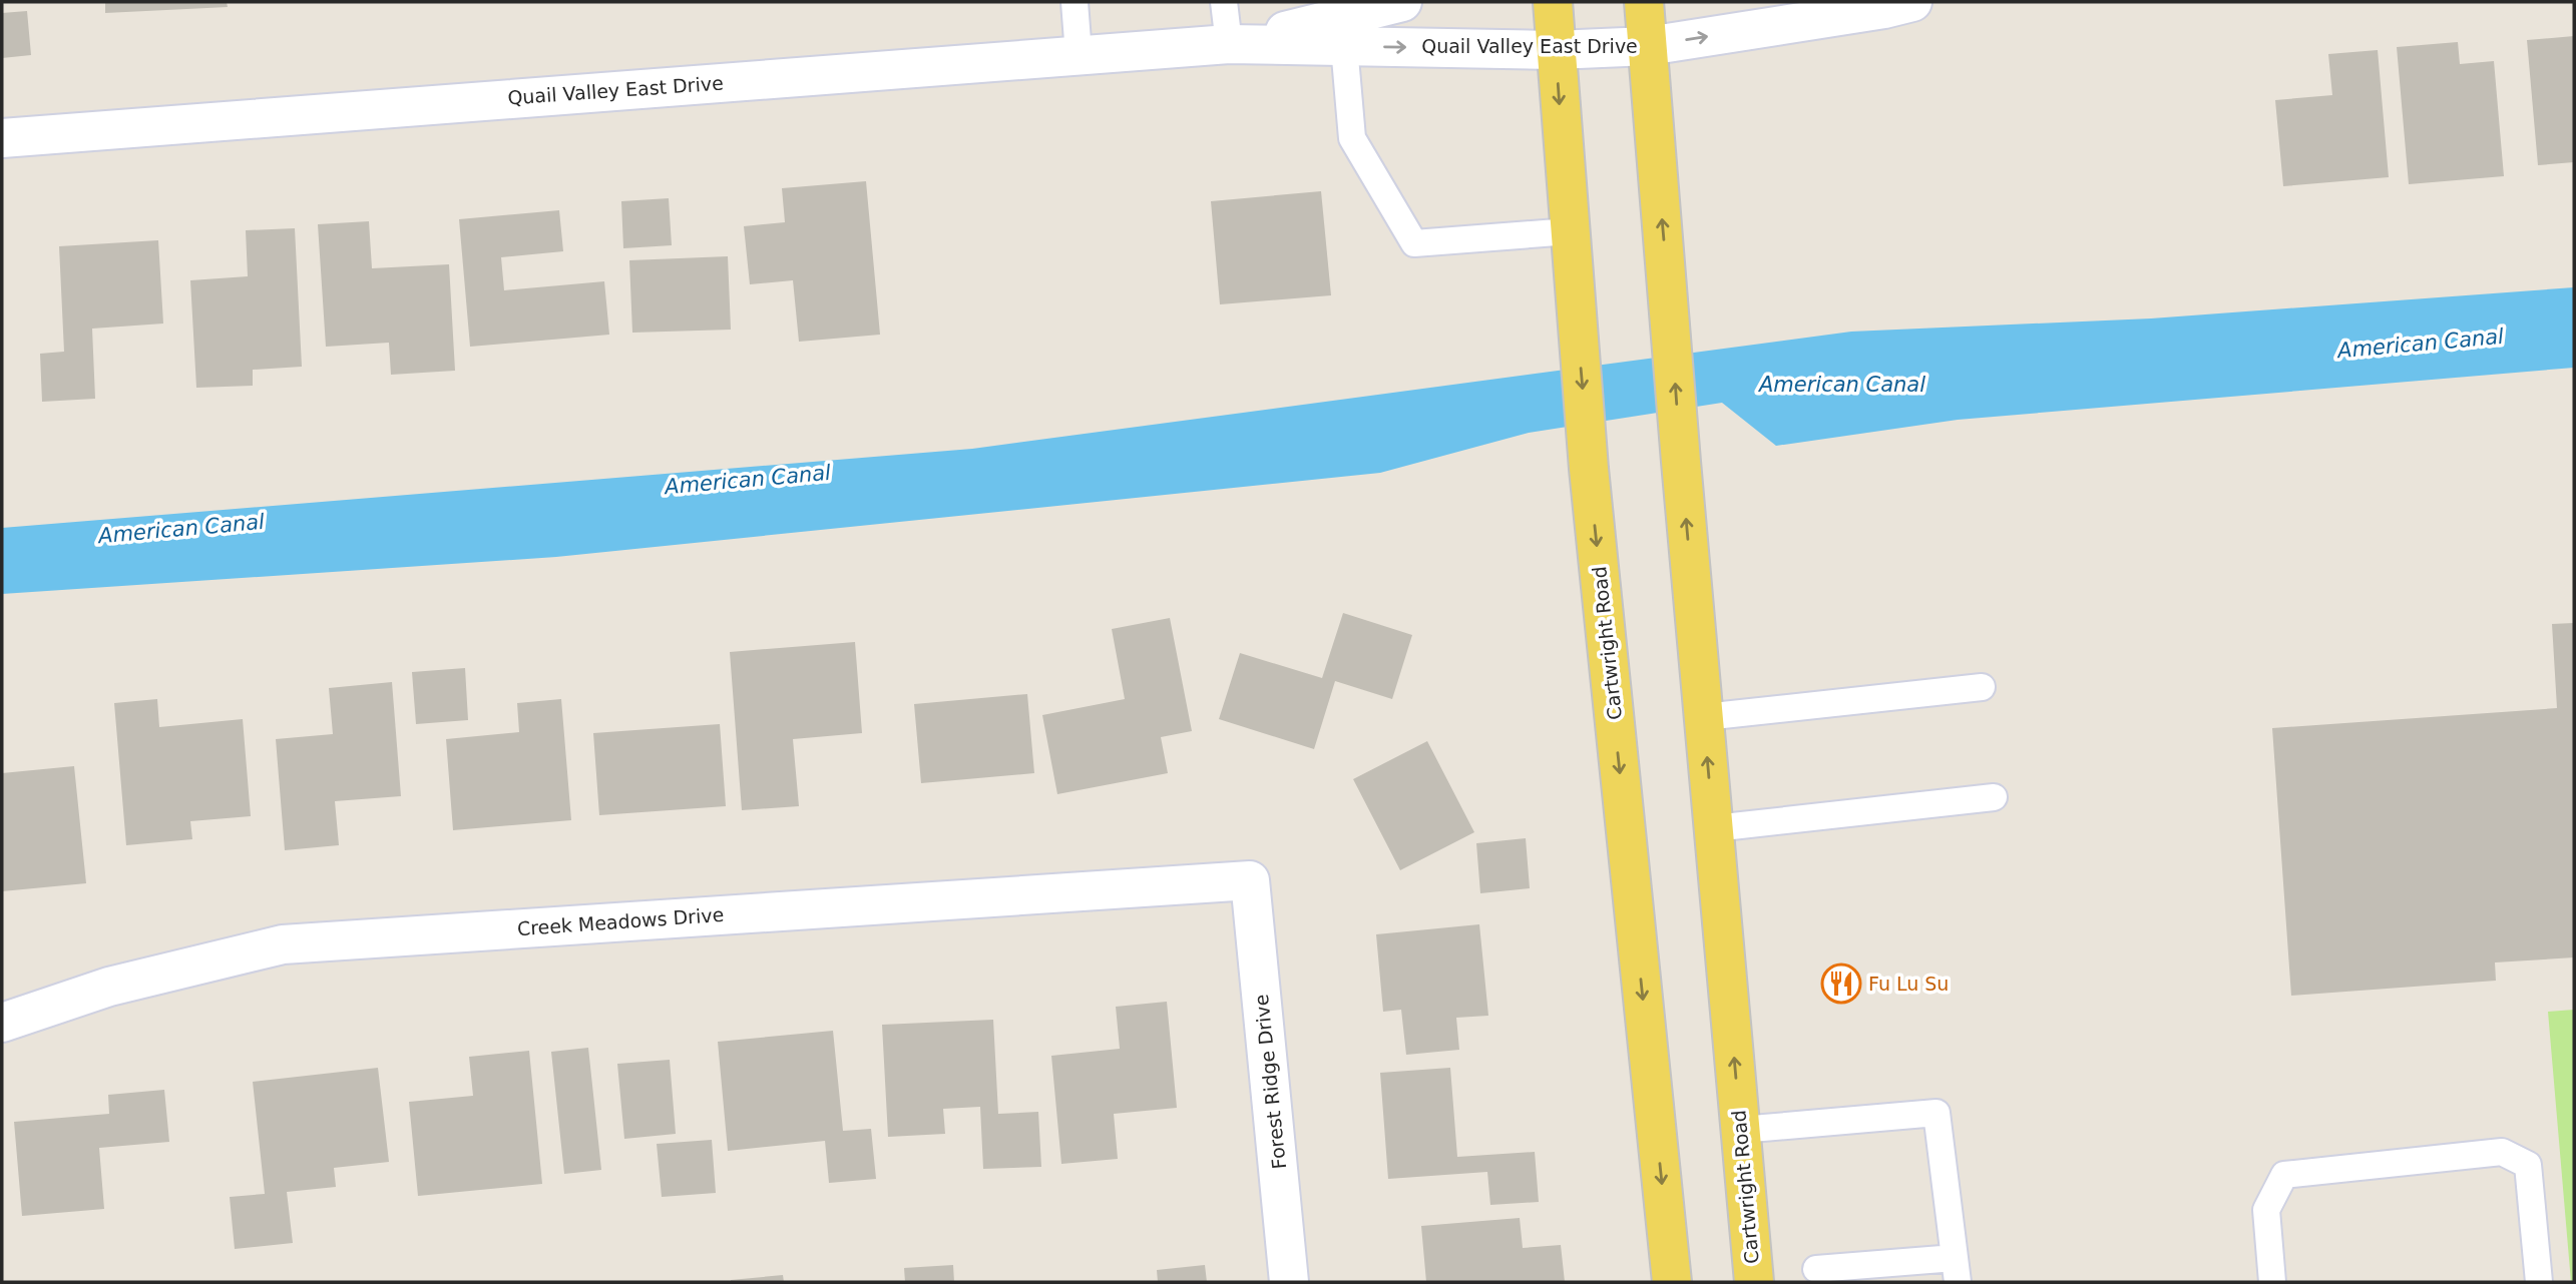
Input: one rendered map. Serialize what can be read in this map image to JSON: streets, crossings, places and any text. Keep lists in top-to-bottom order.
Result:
{
  "streets": {
    "main road": ["Cartwright Road"],
    "street": ["Quail Valley East Drive", "Creek Meadows Drive", "Forest Ridge Drive"]
  },
  "crossings": [
    ["Quail Valley East Drive", "Cartwright Road"],
    ["Creek Meadows Drive", "Forest Ridge Drive"]
  ],
  "water": ["American Canal"],
  "places": {
    "restaurant": ["Fu Lu Su"]
  }
}
